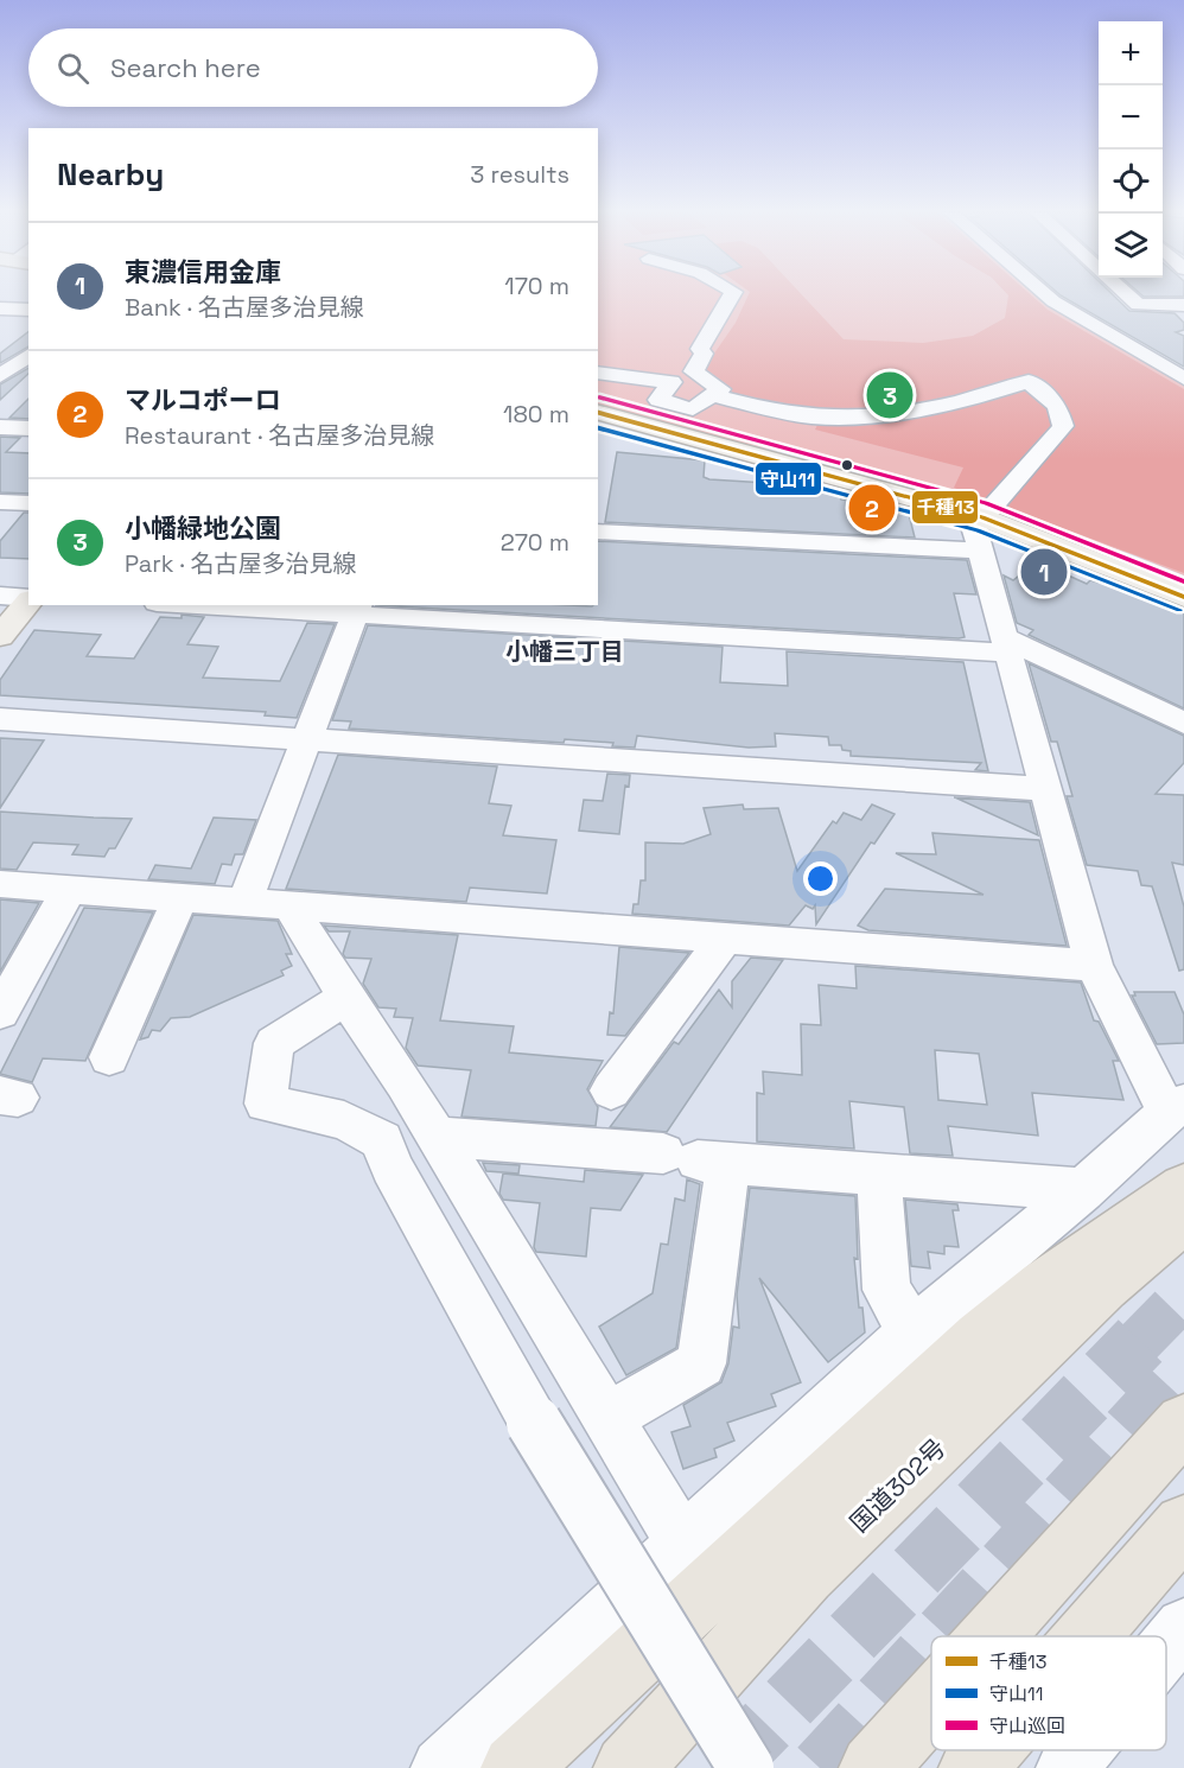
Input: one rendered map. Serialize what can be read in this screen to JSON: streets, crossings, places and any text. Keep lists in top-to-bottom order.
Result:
{
  "streets": {
    "highway": ["国道302号"]
  },
  "districts": ["小幡三丁目"],
  "lines": ["transit line 守山巡回", "transit line 千種13", "transit line 守山11"],
  "legend": ["千種13", "守山11", "守山巡回"],
  "page": {
    "map_buttons": ["+", "−"],
    "search": "Search here",
    "heading": ["Nearby", "3 results"],
    "list": [
      {
        "mark": "1",
        "name": "東濃信用金庫",
        "note": "Bank · 名古屋多治見線",
        "value": "170 m"
      },
      {
        "mark": "2",
        "name": "マルコポーロ",
        "note": "Restaurant · 名古屋多治見線",
        "value": "180 m"
      },
      {
        "mark": "3",
        "name": "小幡緑地公園",
        "note": "Park · 名古屋多治見線",
        "value": "270 m"
      }
    ],
    "pins": ["3", "2", "1"]
  }
}
